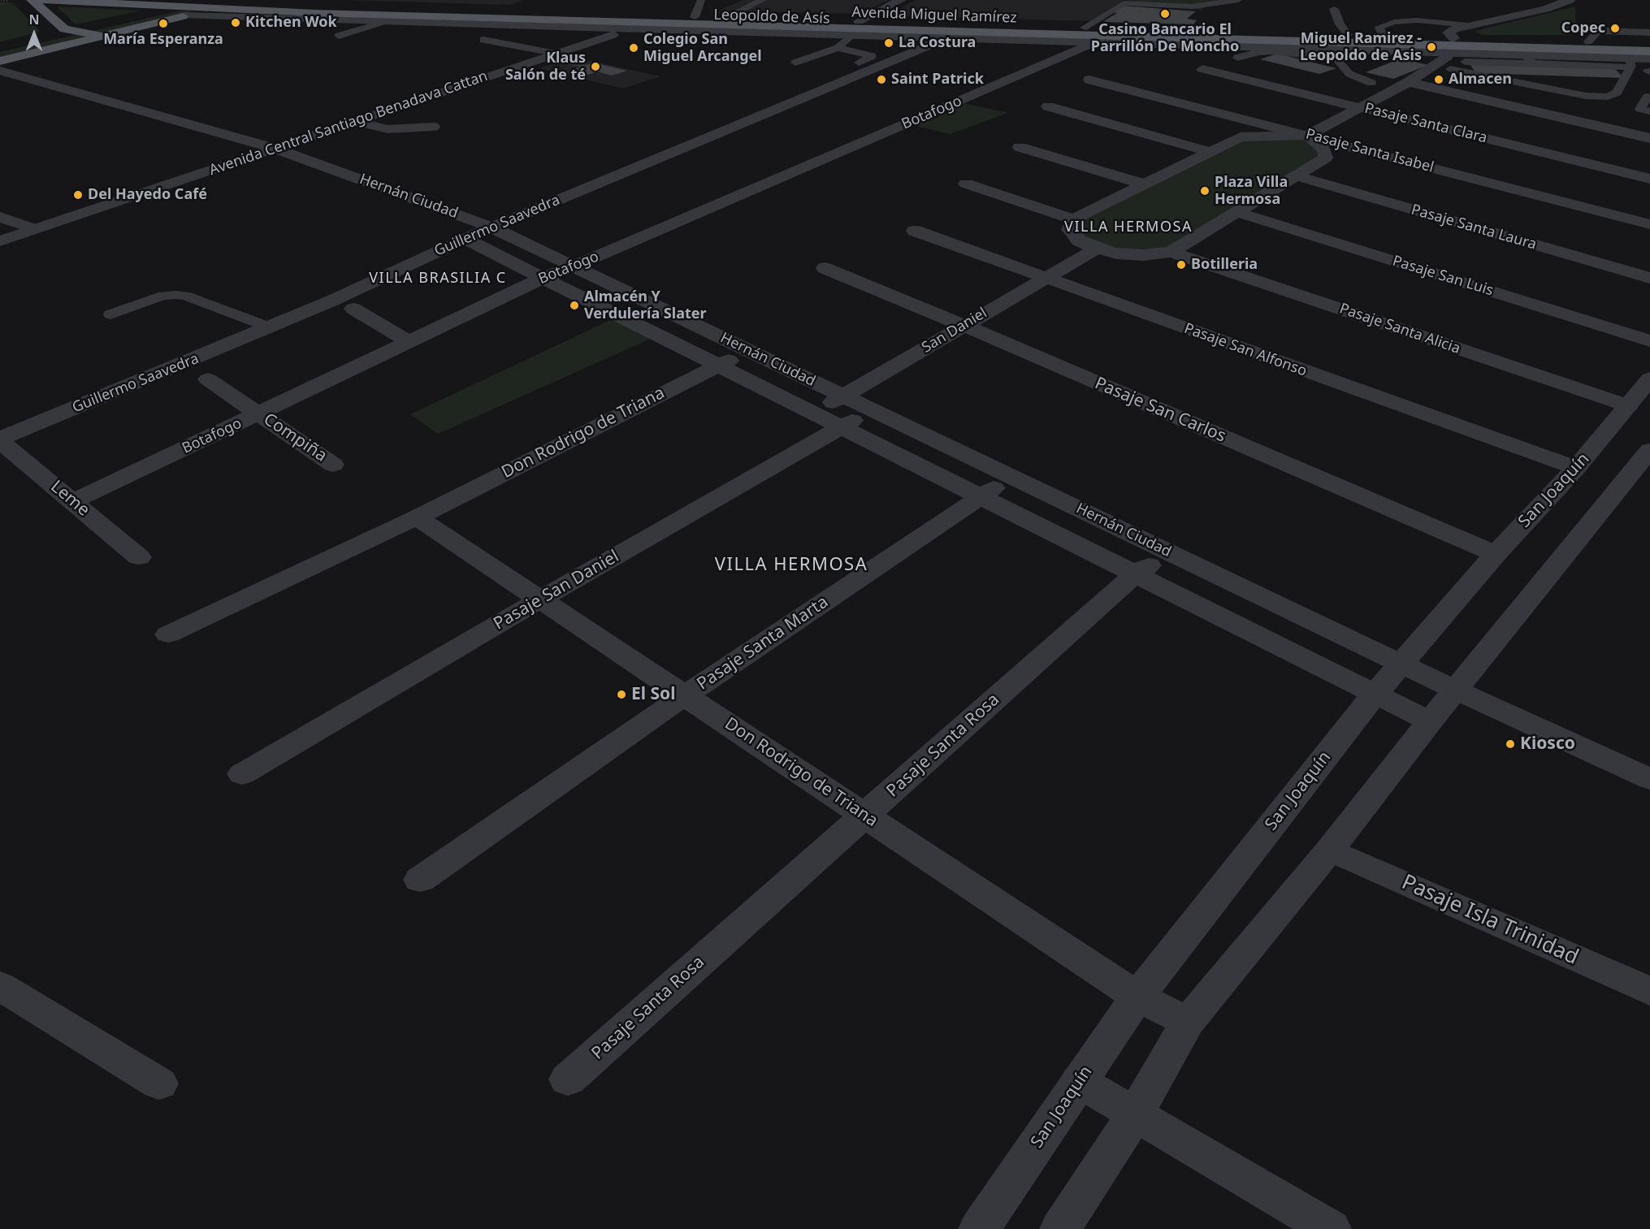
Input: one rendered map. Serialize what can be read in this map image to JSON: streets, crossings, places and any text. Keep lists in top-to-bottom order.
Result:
{
  "streets": {
    "main road": ["Avenida Miguel Ramírez"],
    "street": [
      "Leopoldo de Asís",
      "Botafogo",
      "Avenida Central Santiago Benadava Cattan",
      "Pasaje Santa Clara",
      "Pasaje Santa Isabel",
      "Hernán Ciudad",
      "Guillermo Saavedra",
      "Pasaje Santa Laura",
      "Pasaje San Luis",
      "Pasaje Santa Alicia",
      "San Daniel",
      "Pasaje San Alfonso",
      "Pasaje San Carlos",
      "Don Rodrigo de Triana",
      "Compiña",
      "San Joaquín",
      "Leme",
      "Pasaje San Daniel",
      "Pasaje Santa Marta",
      "Pasaje Santa Rosa",
      "Pasaje Isla Trinidad"
    ]
  },
  "crossings": [
    ["Avenida Miguel Ramírez", "Avenida Central Santiago Benadava Cattan"],
    ["Leopoldo de Asís", "Botafogo"],
    ["Leopoldo de Asís", "Avenida Central Santiago Benadava Cattan"],
    ["Leopoldo de Asís", "Guillermo Saavedra"],
    ["Botafogo", "Hernán Ciudad"],
    ["Botafogo", "Compiña"],
    ["Botafogo", "Leme"],
    ["Avenida Central Santiago Benadava Cattan", "Hernán Ciudad"],
    ["Hernán Ciudad", "Guillermo Saavedra"],
    ["Hernán Ciudad", "San Daniel"],
    ["Hernán Ciudad", "Don Rodrigo de Triana"],
    ["Hernán Ciudad", "San Joaquín"],
    ["Hernán Ciudad", "Pasaje San Daniel"],
    ["Hernán Ciudad", "Pasaje Santa Marta"],
    ["Hernán Ciudad", "Pasaje Santa Rosa"],
    ["Guillermo Saavedra", "Leme"],
    ["Pasaje Santa Alicia", "San Joaquín"],
    ["San Daniel", "Pasaje San Alfonso"],
    ["San Daniel", "Pasaje San Carlos"],
    ["Pasaje San Alfonso", "San Joaquín"],
    ["Pasaje San Carlos", "San Joaquín"],
    ["Don Rodrigo de Triana", "San Joaquín"],
    ["Don Rodrigo de Triana", "Pasaje San Daniel"],
    ["Don Rodrigo de Triana", "Pasaje Santa Marta"],
    ["Don Rodrigo de Triana", "Pasaje Santa Rosa"]
  ],
  "districts": ["VILLA HERMOSA", "VILLA BRASILIA C", "VILLA HERMOSA"],
  "places": [
    "Casino Bancario El Parrillón De Moncho",
    "Kitchen Wok",
    "María Esperanza",
    "Copec",
    "La Costura",
    "Miguel Ramirez - Leopoldo de Asis",
    "Colegio San Miguel Arcangel",
    "Klaus Salón de té",
    "Saint Patrick",
    "Almacen",
    "Plaza Villa Hermosa",
    "Del Hayedo Café",
    "Botilleria",
    "Almacén Y Verdulería Slater",
    "El Sol",
    "Kiosco"
  ],
  "north": "top"
}
